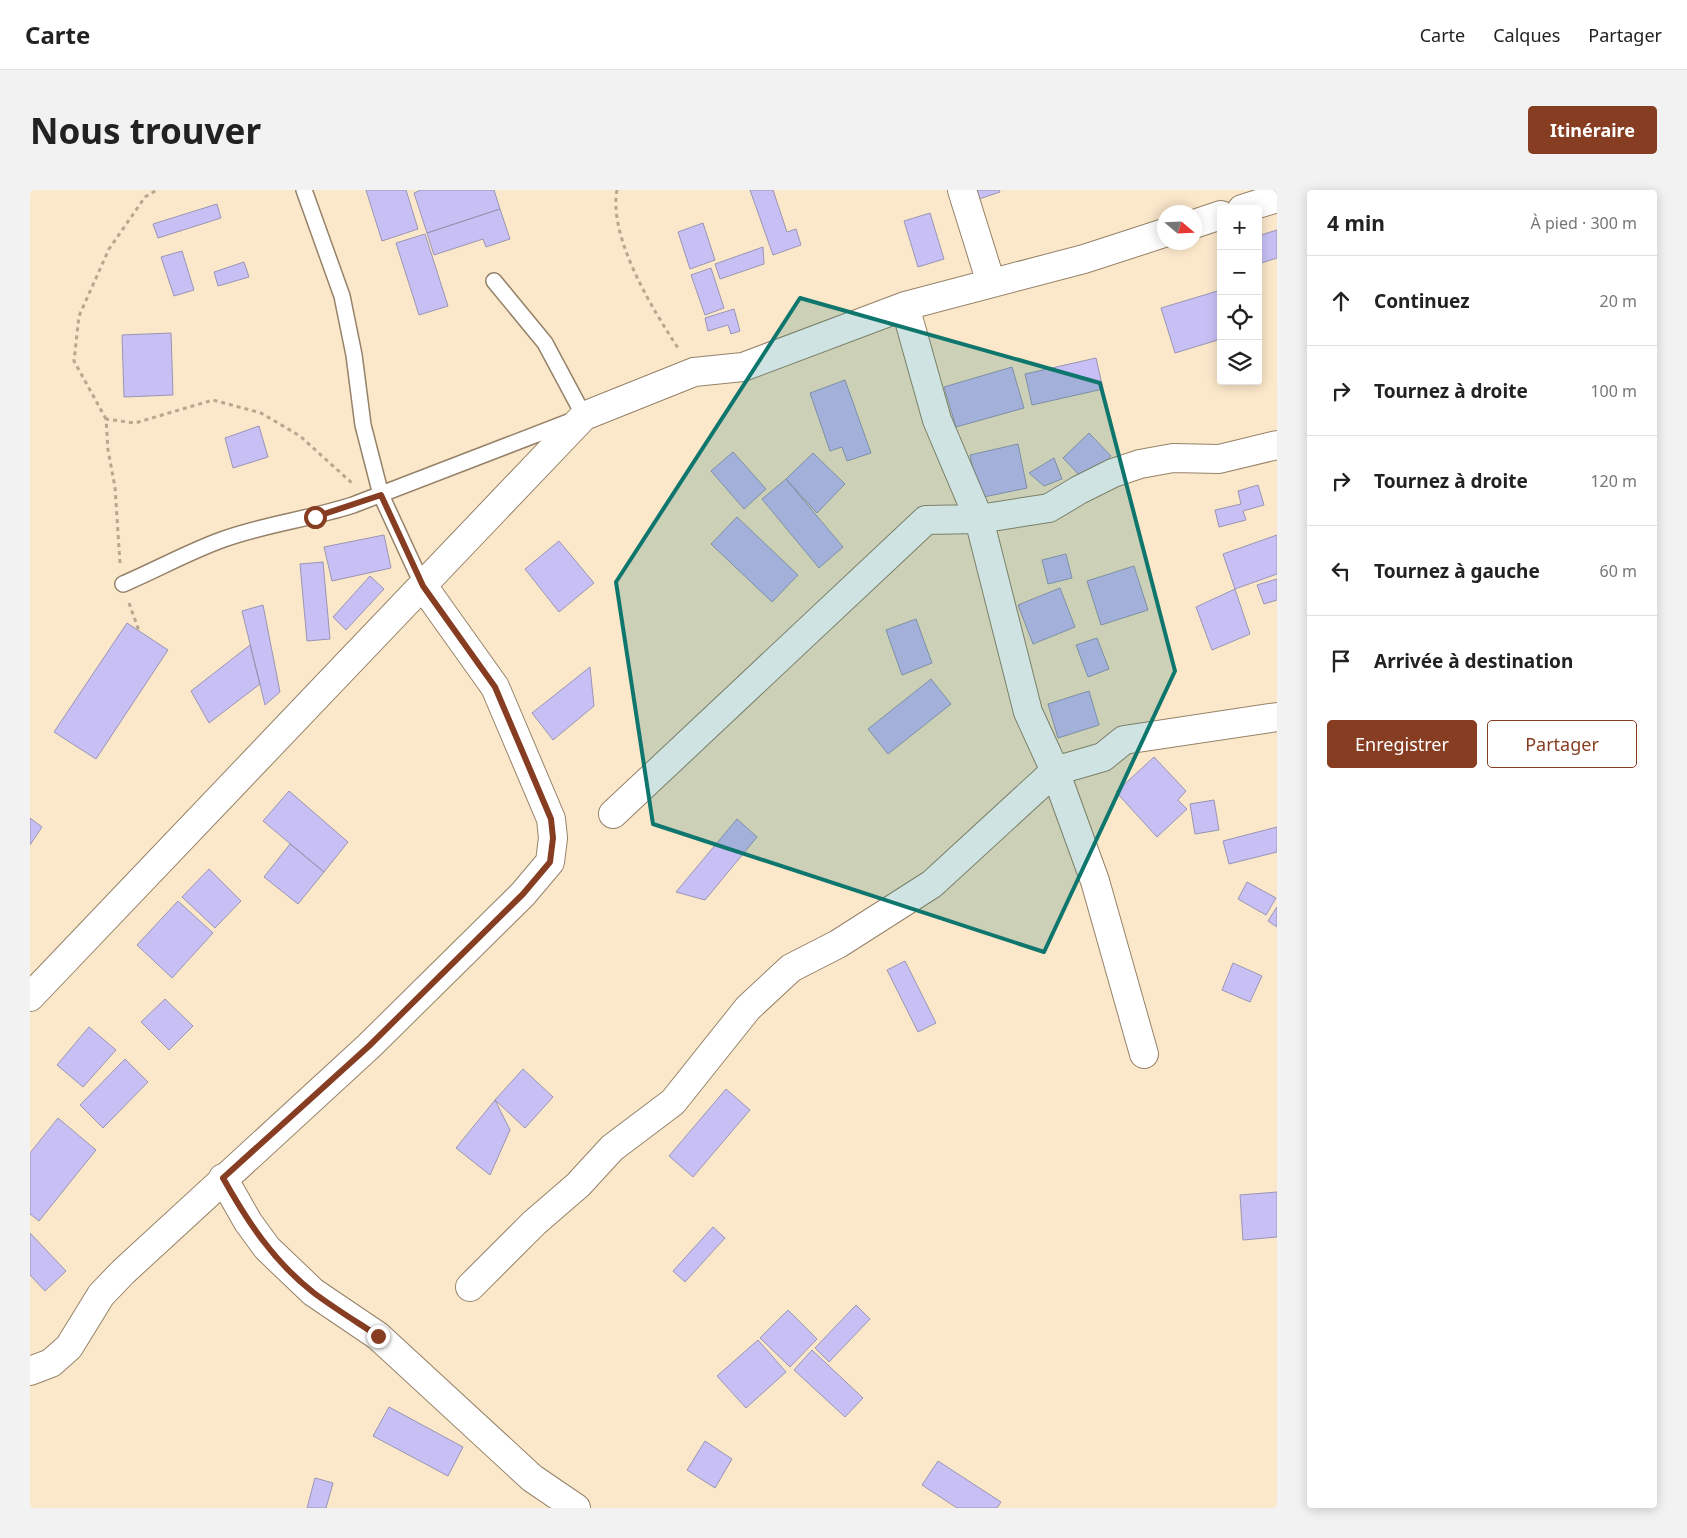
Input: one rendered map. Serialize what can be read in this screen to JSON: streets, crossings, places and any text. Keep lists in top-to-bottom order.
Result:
{
  "north": "right",
  "page": {
    "header": "Carte",
    "nav": ["Carte", "Calques", "Partager"],
    "buttons": [
      "Itinéraire",
      ["Enregistrer", "Partager"]
    ],
    "title": "Nous trouver",
    "heading": ["4 min", "À pied · 300 m"],
    "map_buttons": ["+", "−"],
    "list": [
      ["Continuez", "20 m"],
      ["Tournez à droite", "100 m"],
      ["Tournez à droite", "120 m"],
      ["Tournez à gauche", "60 m"],
      "Arrivée à destination"
    ]
  }
}
